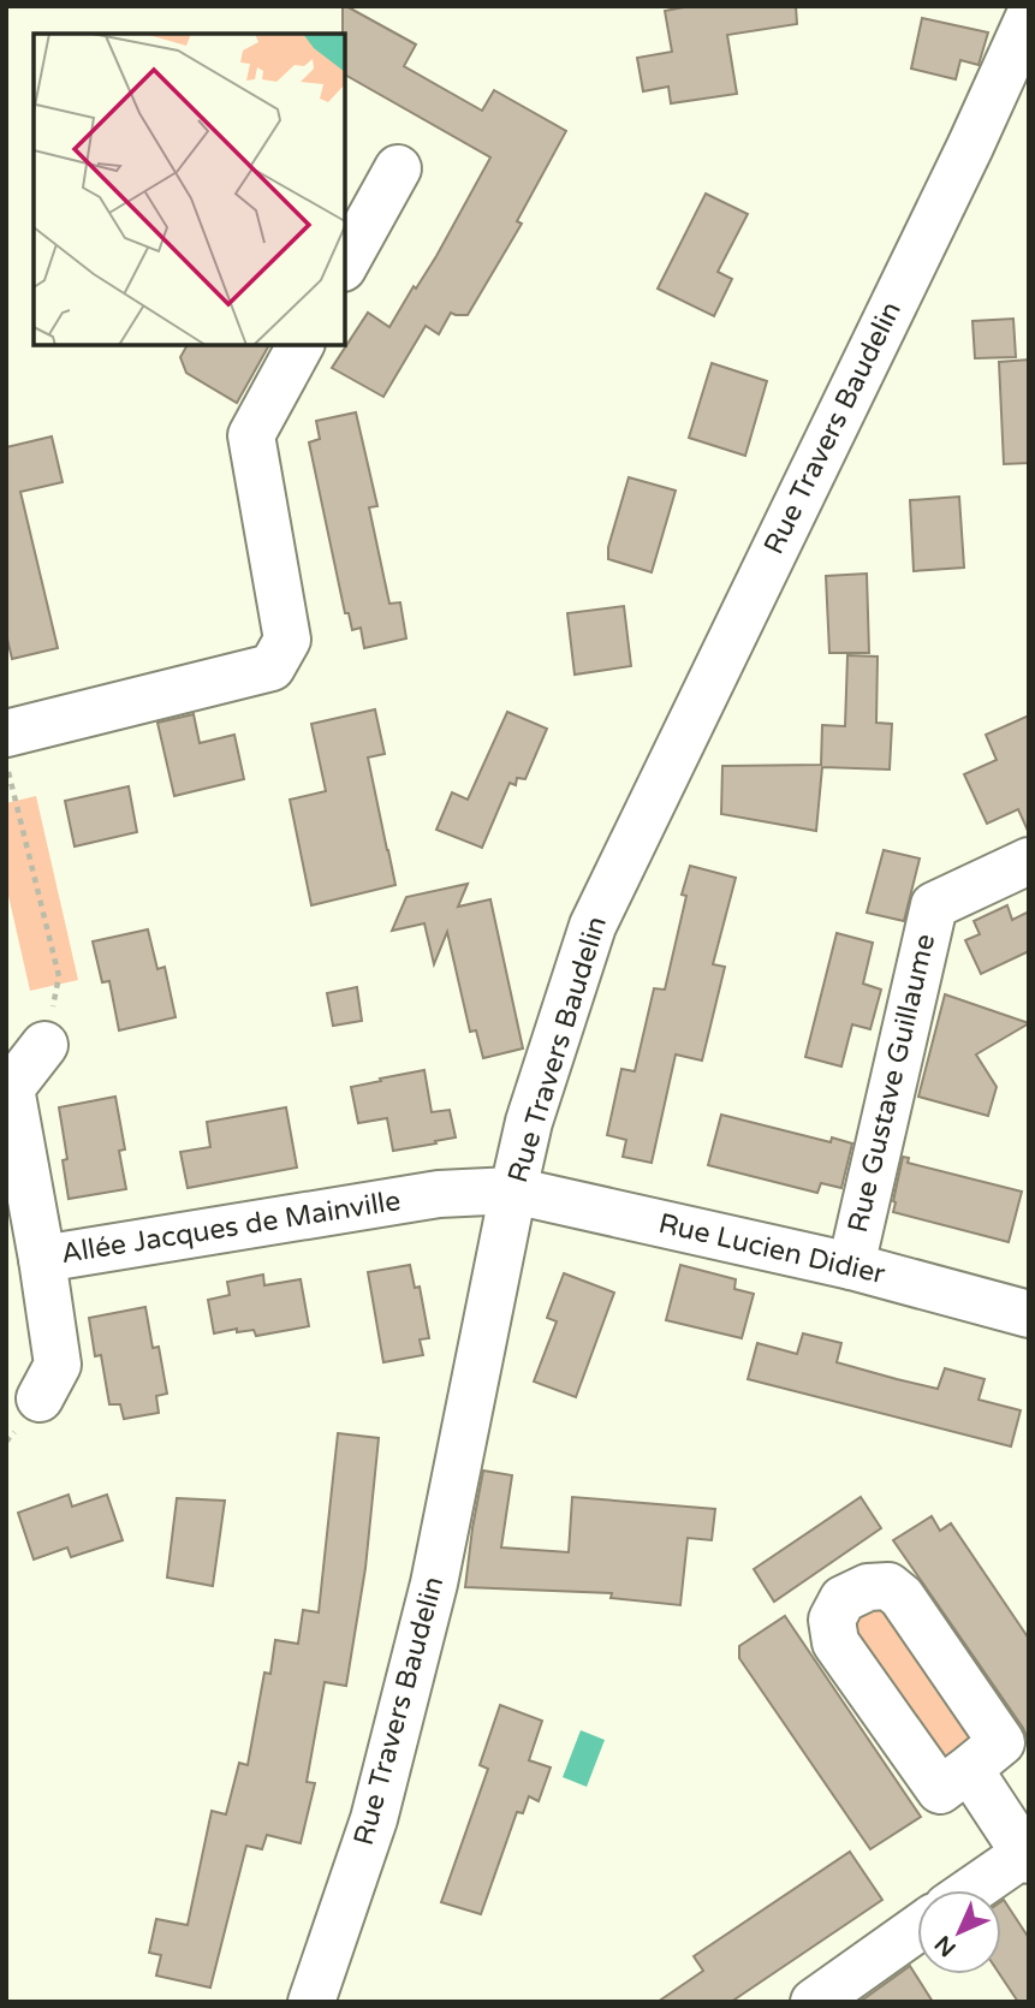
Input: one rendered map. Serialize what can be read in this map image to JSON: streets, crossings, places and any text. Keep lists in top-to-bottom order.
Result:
{
  "streets": {
    "street": [
      "Rue Travers Baudelin",
      "Rue Gustave Guillaume",
      "Allée Jacques de Mainville",
      "Rue Lucien Didier"
    ]
  },
  "crossings": [
    ["Rue Travers Baudelin", "Allée Jacques de Mainville"],
    ["Rue Travers Baudelin", "Rue Lucien Didier"],
    ["Rue Gustave Guillaume", "Rue Lucien Didier"],
    ["Allée Jacques de Mainville", "Rue Lucien Didier"]
  ],
  "north": "bottom left"
}
